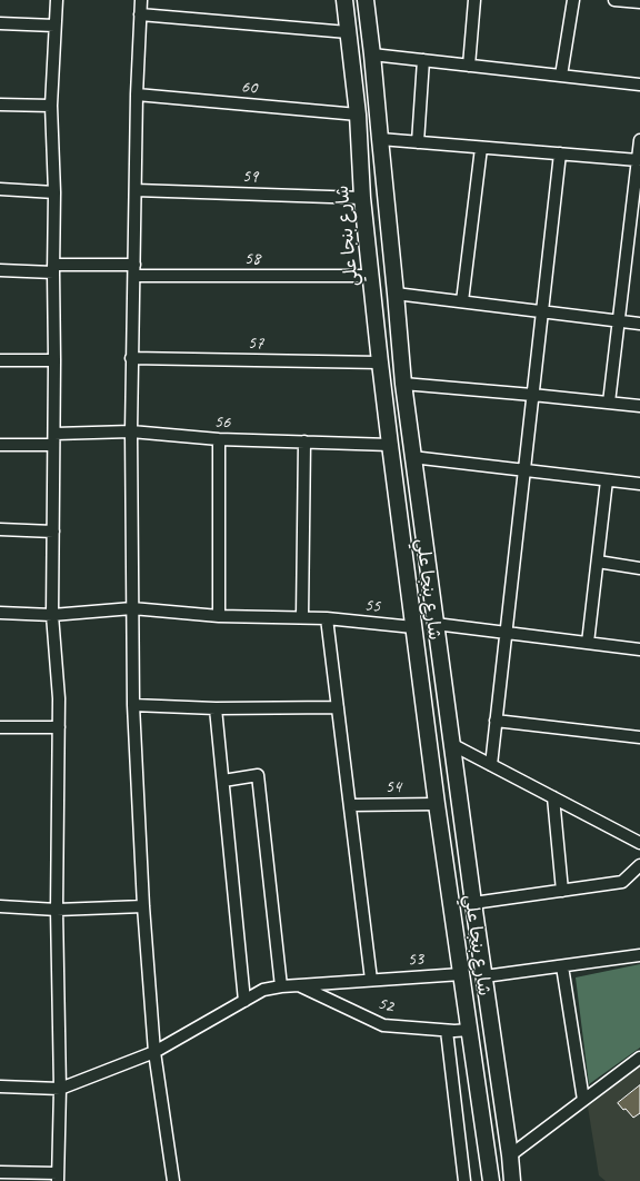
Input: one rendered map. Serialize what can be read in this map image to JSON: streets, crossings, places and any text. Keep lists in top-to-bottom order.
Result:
{
  "streets": {
    "main road": ["شارع بنجا علي"],
    "street": [
      "60",
      "59",
      "58",
      "57",
      "56",
      "55",
      "54",
      "53",
      "52"
    ]
  },
  "crossings": [
    ["60", "شارع بنجا علي"],
    ["59", "شارع بنجا علي"],
    ["شارع بنجا علي", "58"],
    ["شارع بنجا علي", "57"],
    ["شارع بنجا علي", "56"],
    ["شارع بنجا علي", "55"],
    ["شارع بنجا علي", "54"],
    ["شارع بنجا علي", "53"],
    ["شارع بنجا علي", "52"],
    ["53", "52"]
  ]
}
